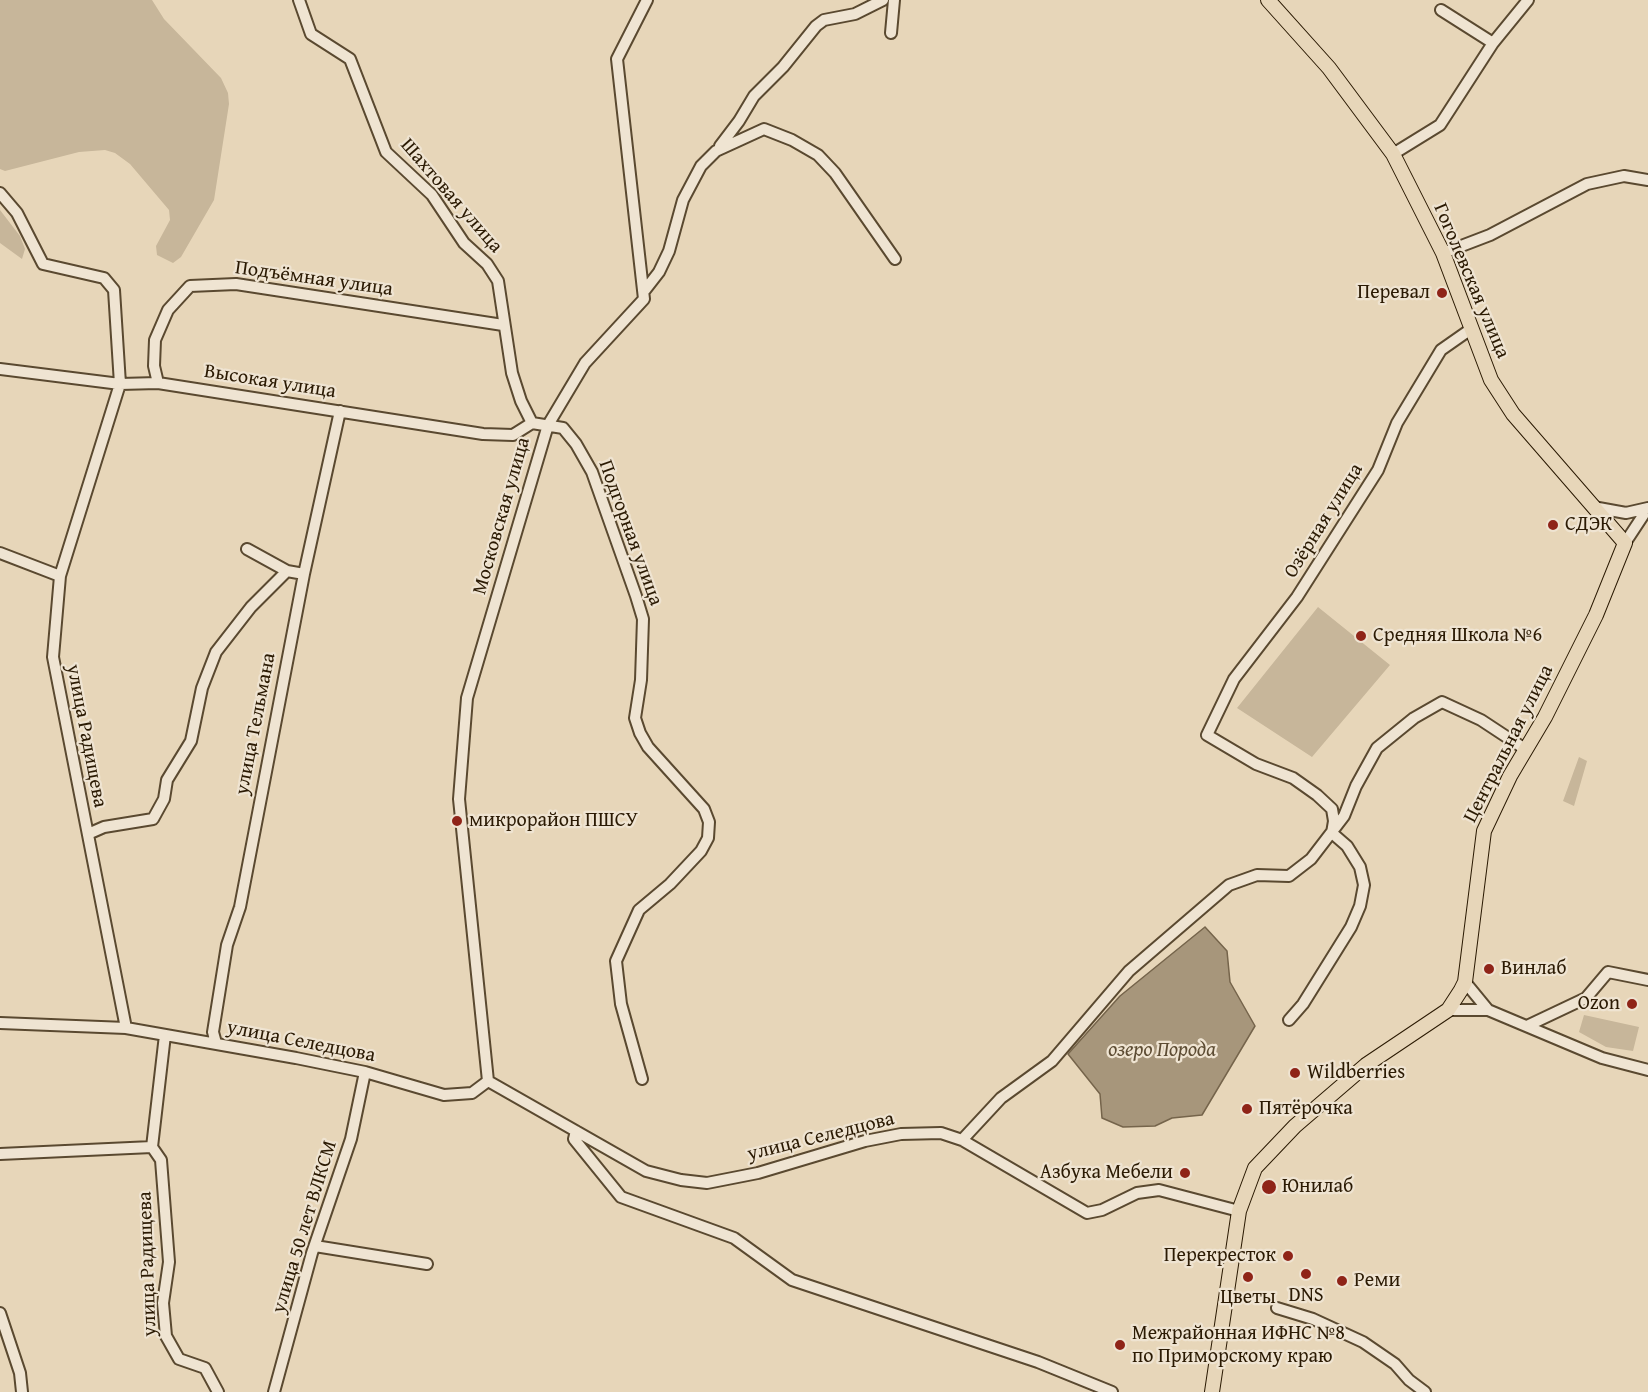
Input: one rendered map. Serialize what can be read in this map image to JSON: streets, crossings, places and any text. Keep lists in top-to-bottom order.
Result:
{
  "streets": {
    "main road": ["Гоголевская улица", "Центральная улица"],
    "street": [
      "Шахтовая улица",
      "Подъёмная улица",
      "Высокая улица",
      "Московская улица",
      "Озёрная улица",
      "Подгорная улица",
      "улица Тельмана",
      "улица Радищева",
      "улица Селедцова",
      "улица 50 лет ВЛКСМ"
    ]
  },
  "crossings": [
    ["Шахтовая улица", "Подъёмная улица"],
    ["Шахтовая улица", "Высокая улица"],
    ["Подъёмная улица", "Высокая улица"],
    ["Гоголевская улица", "Озёрная улица"],
    ["Гоголевская улица", "Центральная улица"],
    ["Высокая улица", "улица Тельмана"],
    ["Высокая улица", "улица Радищева"],
    ["Московская улица", "Подгорная улица"],
    ["Московская улица", "улица Селедцова"],
    ["улица Тельмана", "улица Селедцова"],
    ["улица Радищева", "улица Селедцова"],
    ["улица Селедцова", "улица 50 лет ВЛКСМ"]
  ],
  "water": ["озеро Порода"],
  "places": [
    "Перевал",
    "СДЭК",
    "Средняя Школа №6",
    "микрорайон ПШСУ",
    "Винлаб",
    "Ozon",
    "Wildberries",
    "Пятёрочка",
    "Азбука Мебели",
    "Юнилаб",
    "Перекресток",
    "DNS",
    "Цветы",
    "Реми",
    "Межрайонная ИФНС №8 по Приморскому краю"
  ]
}
